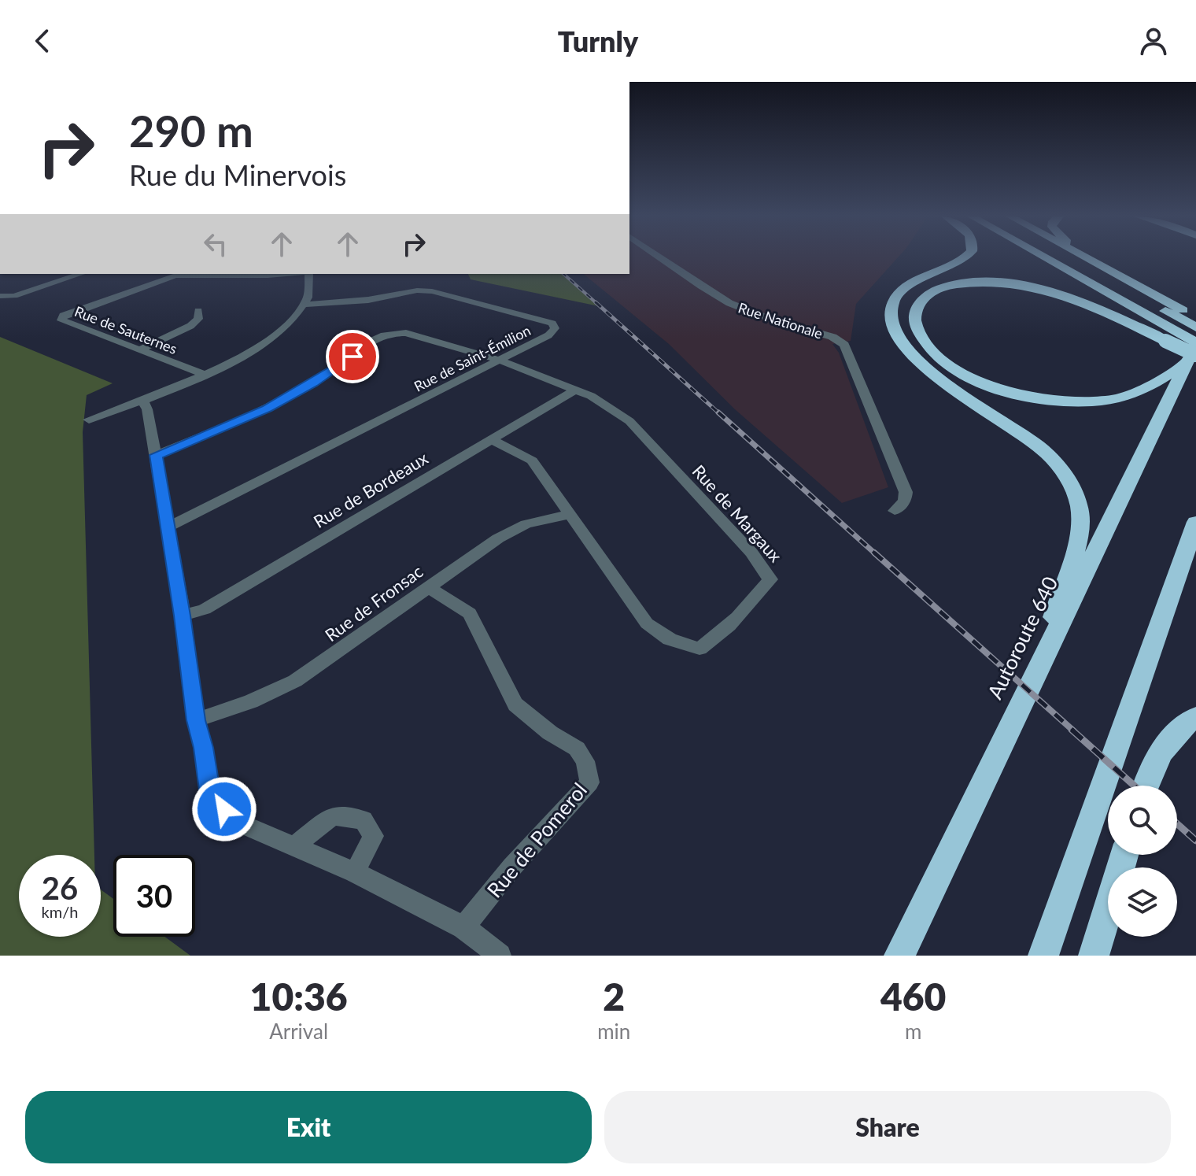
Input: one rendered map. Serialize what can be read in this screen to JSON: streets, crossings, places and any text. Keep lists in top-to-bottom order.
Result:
{
  "streets": {
    "highway": ["Autoroute 640"],
    "street": [
      "Rue Nationale",
      "Rue de Sauternes",
      "Rue de Saint-Émilion",
      "Rue de Bordeaux",
      "Rue de Margaux",
      "Rue de Fronsac",
      "Rue de Pomerol"
    ]
  },
  "crossings": [
    ["Rue de Saint-Émilion", "Rue de Margaux"],
    ["Rue de Bordeaux", "Rue de Margaux"],
    ["Rue de Margaux", "Rue de Fronsac"],
    ["Rue de Fronsac", "Rue de Pomerol"]
  ],
  "page": {
    "header": "Turnly",
    "turn": ["290 m", "Rue du Minervois"],
    "speed": "26 km/h",
    "limit": "30",
    "eta": [
      "10:36",
      "Arrival",
      "2",
      "min",
      "460",
      "m"
    ],
    "buttons": ["Exit", "Share"]
  }
}
